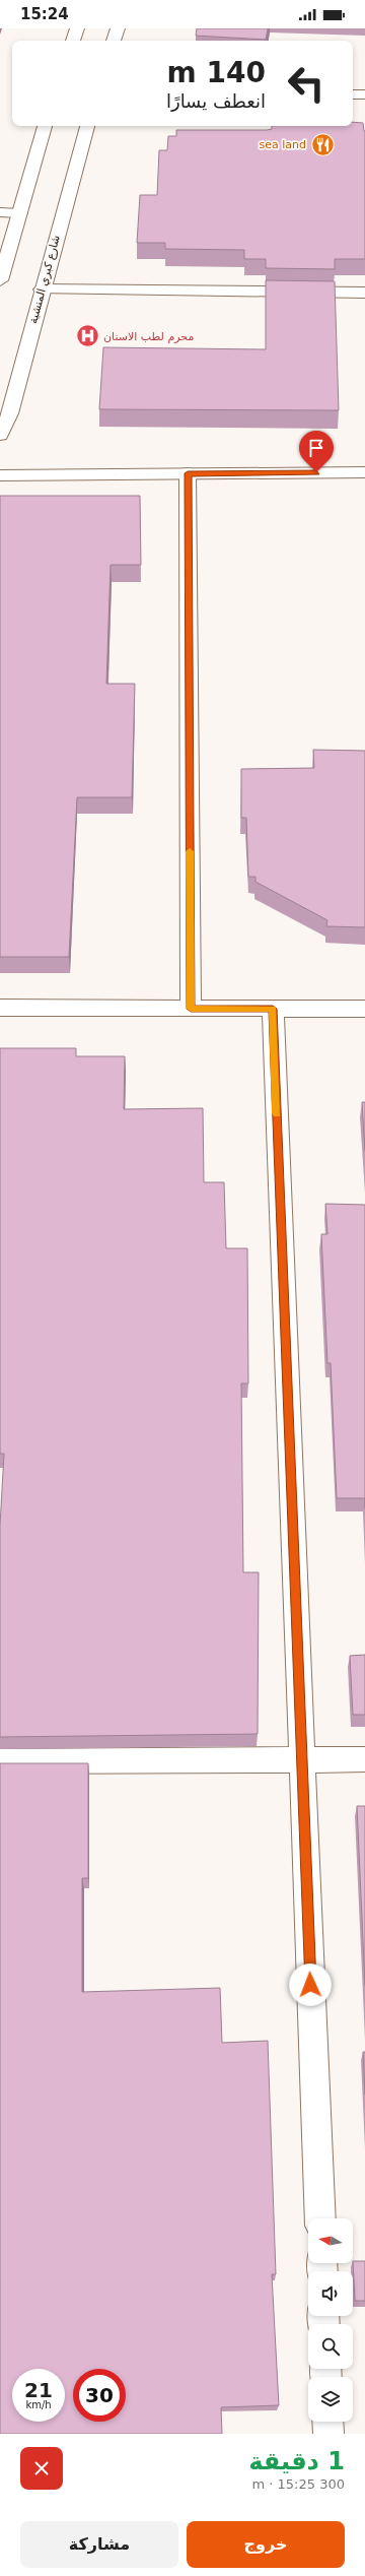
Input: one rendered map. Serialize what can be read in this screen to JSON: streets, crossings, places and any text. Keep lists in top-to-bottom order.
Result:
{
  "streets": {
    "street": ["شارع كبري المنشية"]
  },
  "places": {
    "restaurant": ["sea land"],
    "hospital": ["محرم لطب الاسنان"]
  },
  "north": "left",
  "page": {
    "status": "15:24",
    "turn": ["140 m", "انعطف يسارًا"],
    "speed": "21 km/h",
    "limit": "30",
    "heading": ["1 دقيقة", "300 m · 15:25"],
    "buttons": ["خروج", "مشاركة"]
  }
}
